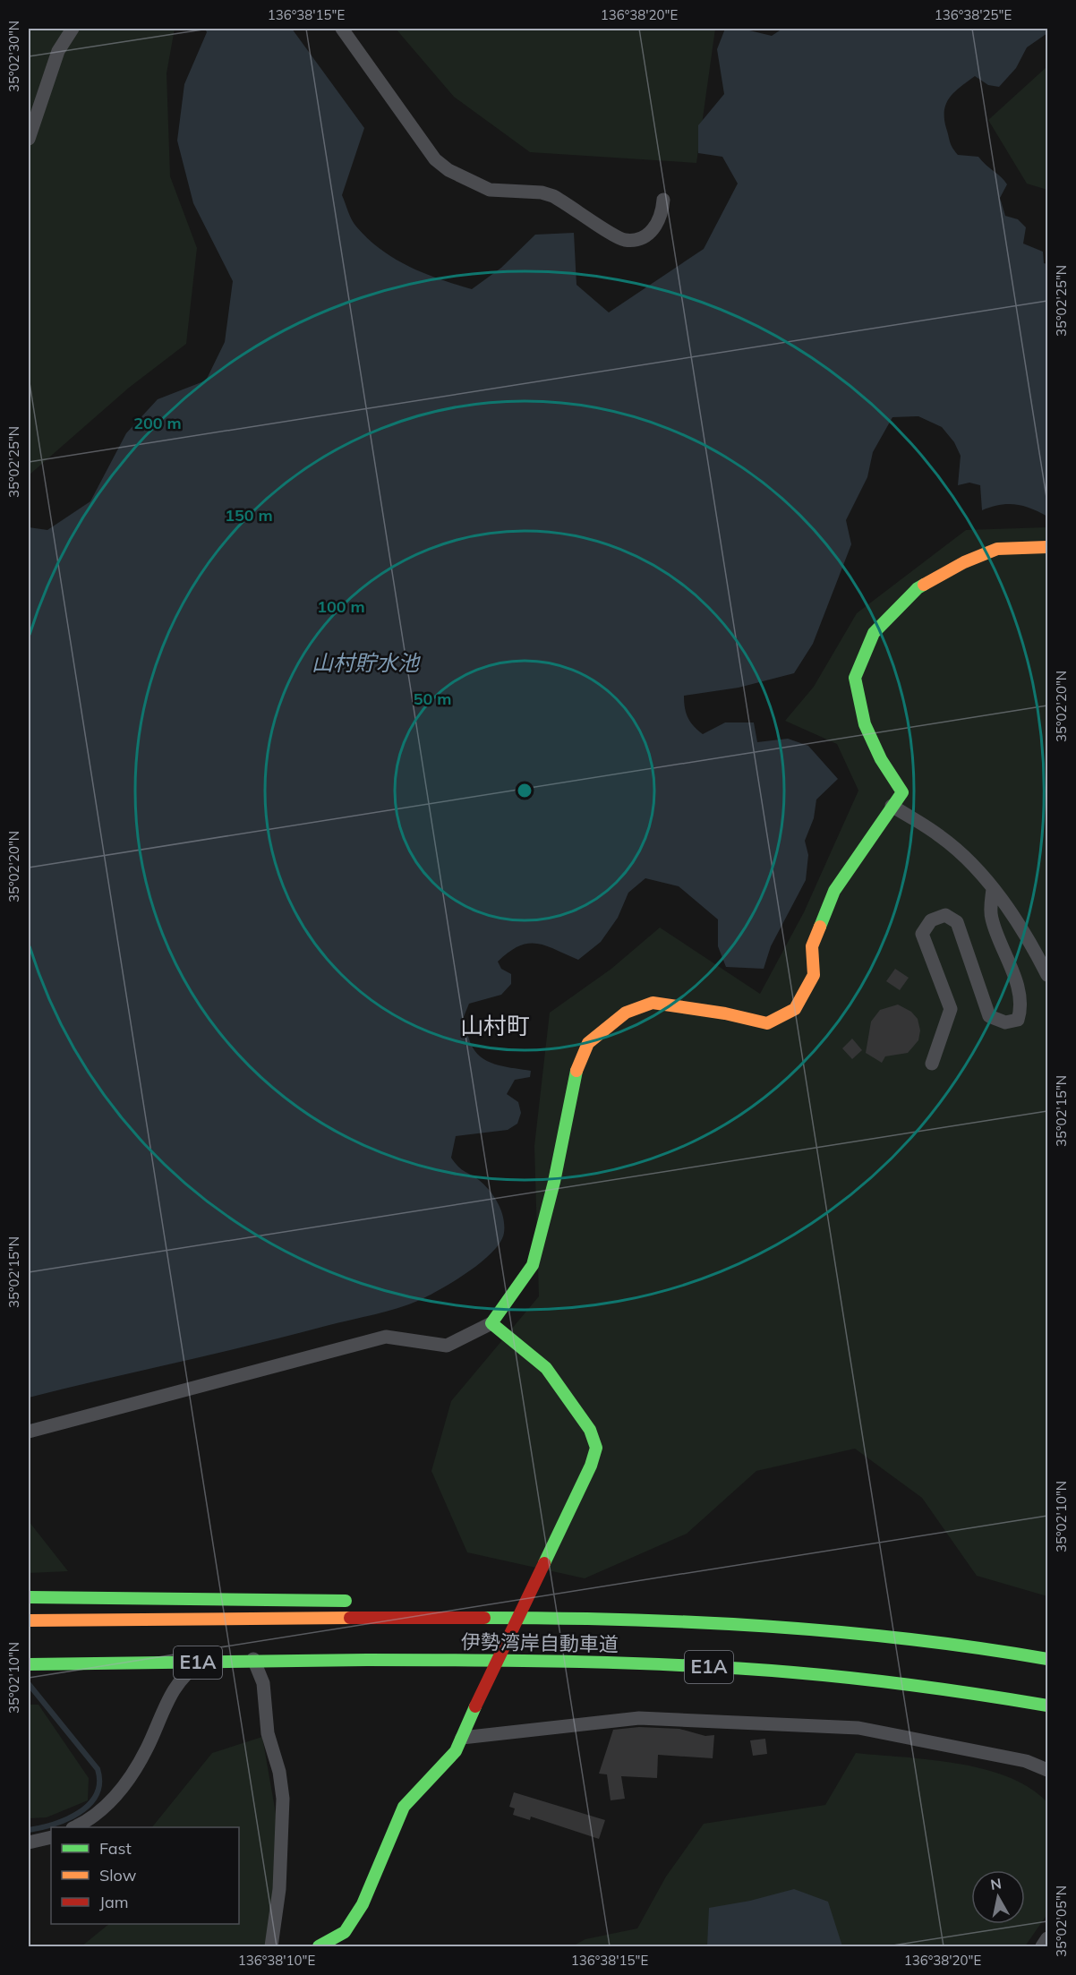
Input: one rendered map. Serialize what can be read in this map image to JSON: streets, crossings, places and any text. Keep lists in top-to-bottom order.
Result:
{
  "streets": {
    "main road": ["伊勢湾岸自動車道", "E1A"]
  },
  "crossings": [
    ["伊勢湾岸自動車道", "E1A"]
  ],
  "districts": ["山村町"],
  "water": ["山村貯水池"],
  "legend": ["Fast", "Slow", "Jam"],
  "north": "top",
  "coordinates": [
    "136°38'15\"E",
    "136°38'20\"E",
    "136°38'25\"E",
    "35°02'30\"N",
    "35°02'25\"N",
    "35°02'20\"N",
    "35°02'15\"N",
    "35°02'10\"N",
    "35°02'05\"N",
    "136°38'10\"E"
  ],
  "rings": [
    "200 m",
    "150 m",
    "100 m",
    "50 m"
  ]
}
